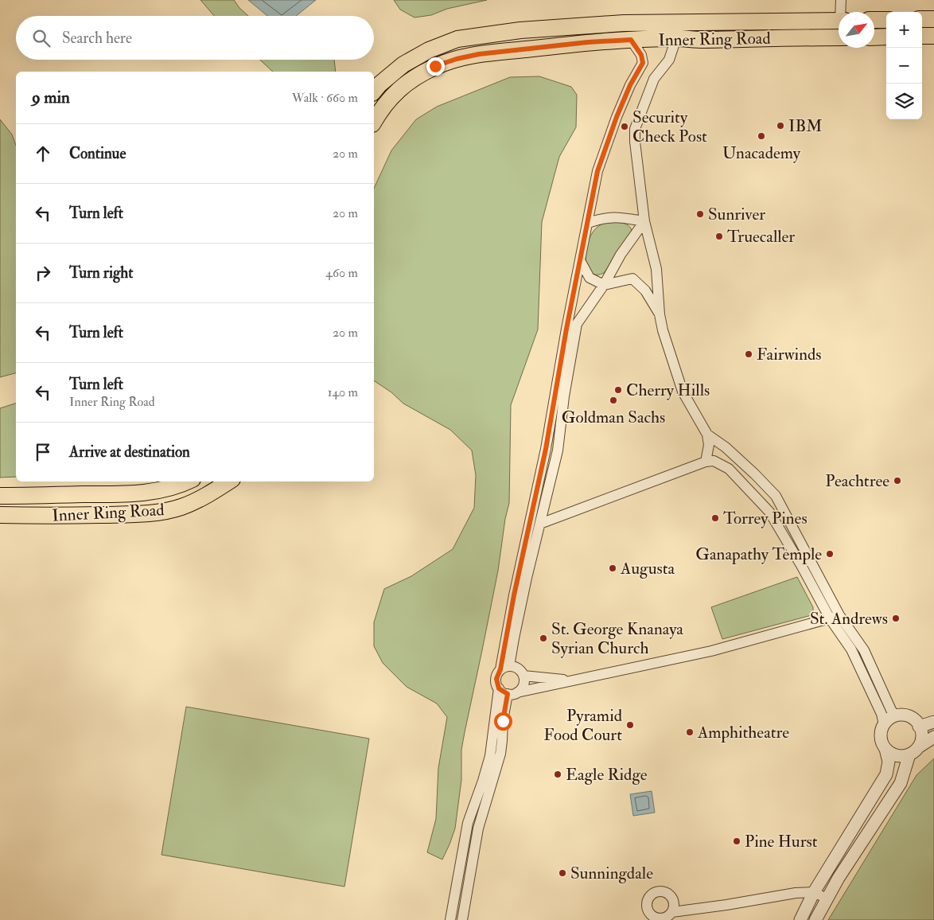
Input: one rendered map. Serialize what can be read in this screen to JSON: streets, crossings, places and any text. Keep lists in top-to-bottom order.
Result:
{
  "streets": {
    "main road": ["Inner Ring Road"]
  },
  "places": [
    "IBM",
    "Security Check Post",
    "Unacademy",
    "Sunriver",
    "Truecaller",
    "Fairwinds",
    "Cherry Hills",
    "Goldman Sachs",
    "Peachtree",
    "Torrey Pines",
    "Ganapathy Temple",
    "Augusta",
    "St. Andrews",
    "St. George Knanaya Syrian Church",
    "Pyramid Food Court",
    "Amphitheatre",
    "Eagle Ridge",
    "Pine Hurst",
    "Sunningdale"
  ],
  "north": "top right",
  "page": {
    "map_buttons": ["+", "−"],
    "search": "Search here",
    "heading": ["9 min", "Walk · 660 m"],
    "list": [
      ["Continue", "20 m"],
      ["Turn left", "20 m"],
      ["Turn right", "460 m"],
      ["Turn left", "20 m"],
      ["Turn left", "Inner Ring Road", "140 m"],
      "Arrive at destination"
    ]
  }
}
